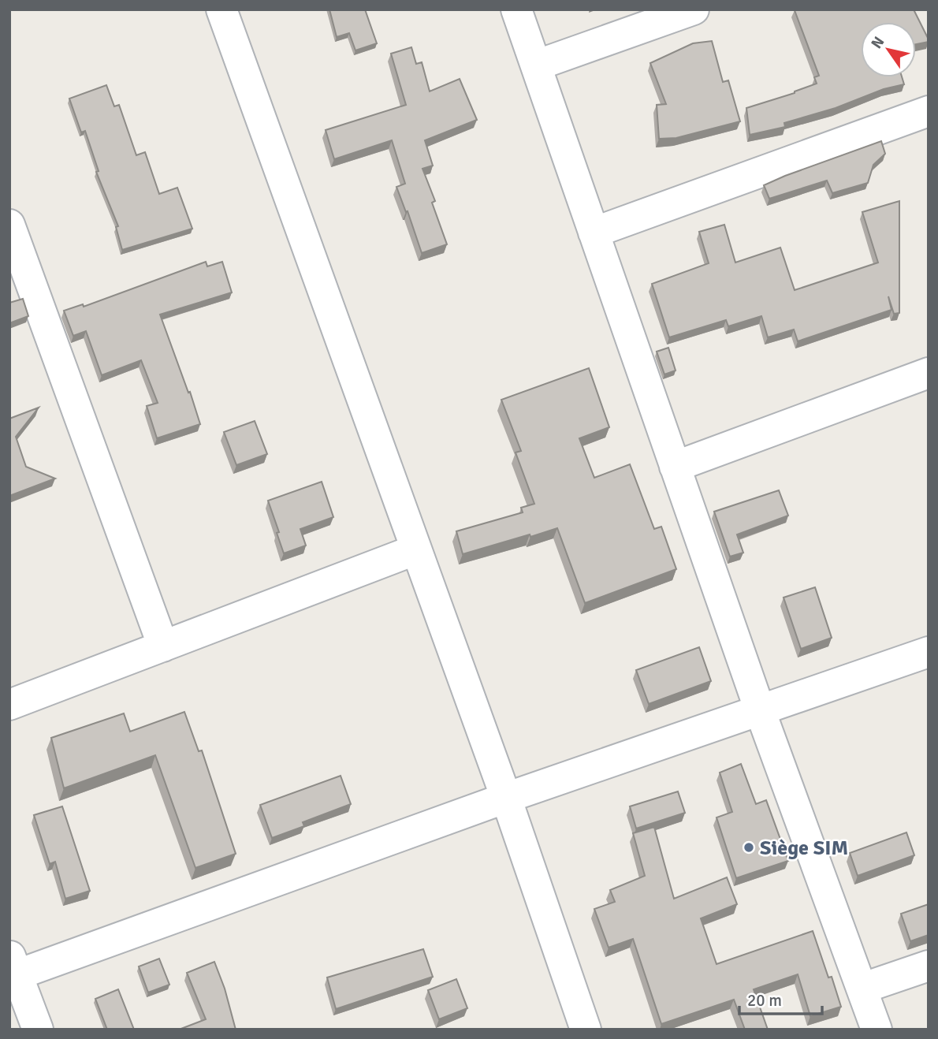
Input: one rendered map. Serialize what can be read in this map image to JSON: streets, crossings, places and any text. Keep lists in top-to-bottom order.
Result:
{
  "places": ["Siège SIM"],
  "scale_bar": "20 m",
  "north": "top left"
}
